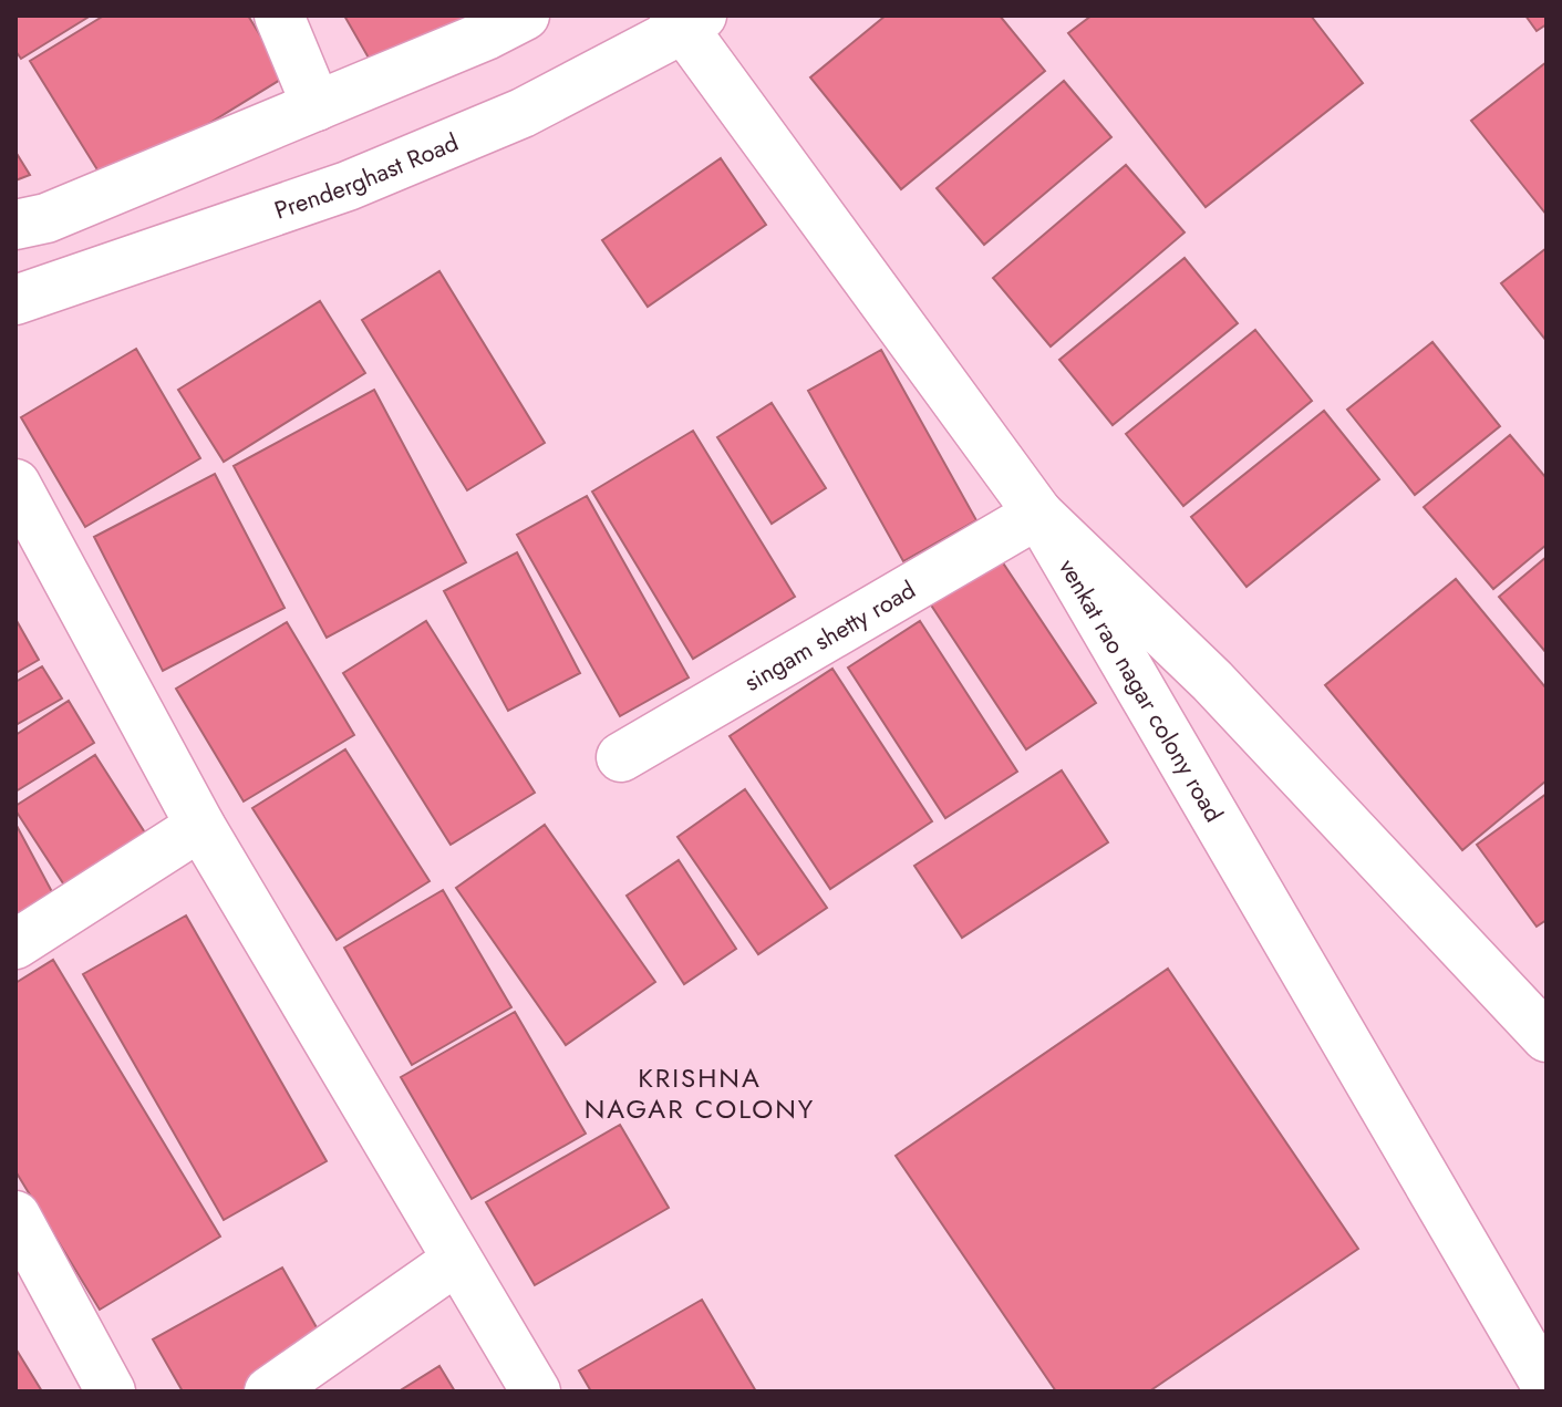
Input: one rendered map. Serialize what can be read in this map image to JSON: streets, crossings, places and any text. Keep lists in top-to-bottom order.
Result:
{
  "streets": {
    "street": ["Prenderghast Road", "singam shetty road", "venkat rao nagar colony road"]
  },
  "crossings": [
    ["Prenderghast Road", "venkat rao nagar colony road"],
    ["singam shetty road", "venkat rao nagar colony road"]
  ],
  "districts": ["KRISHNA NAGAR COLONY"]
}
